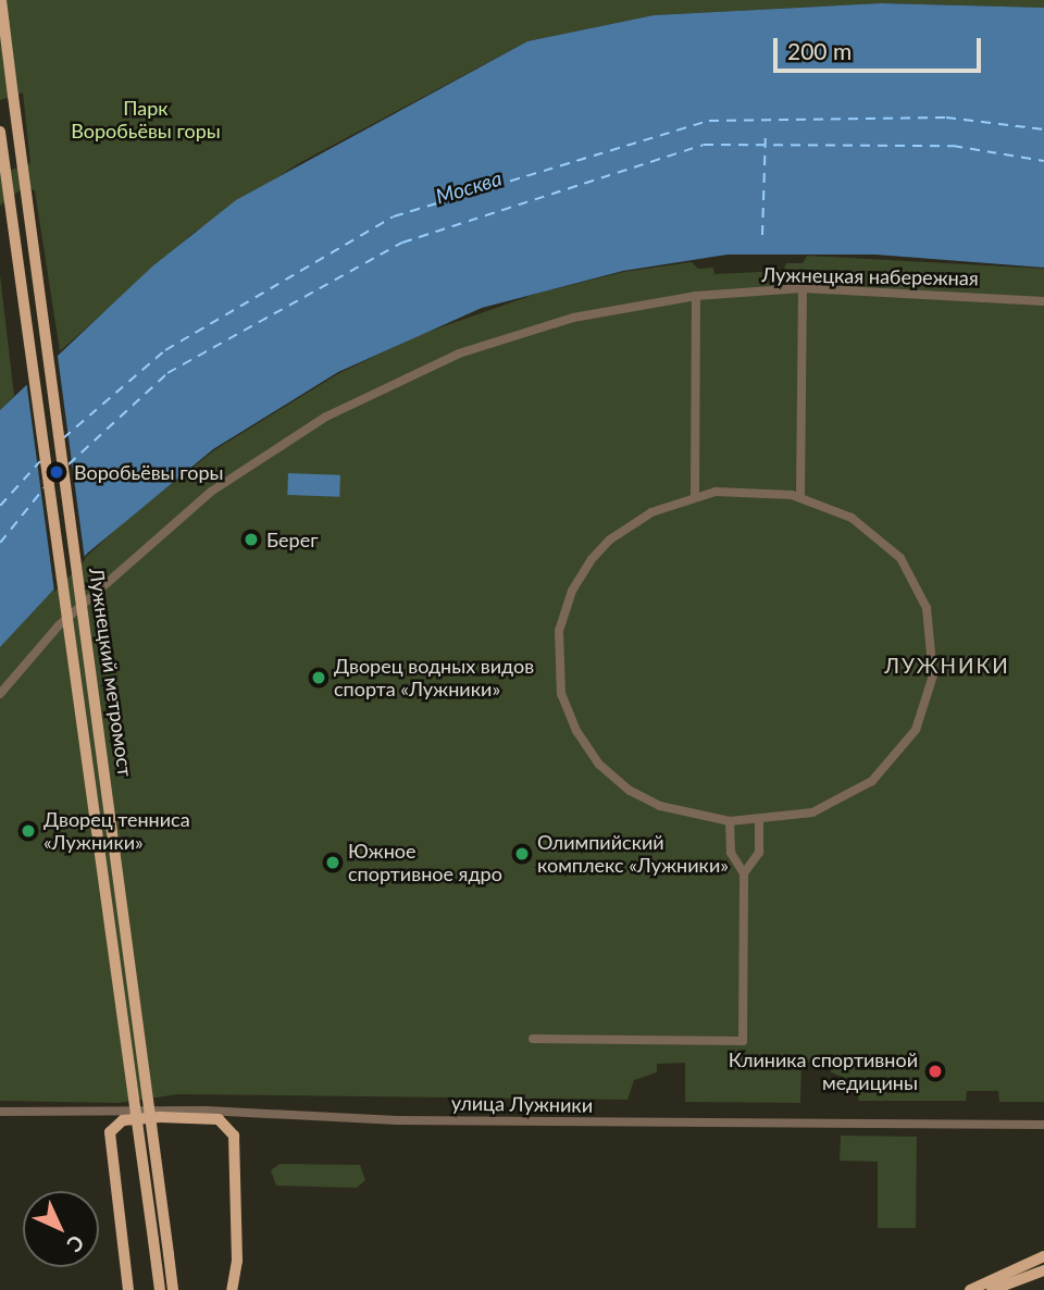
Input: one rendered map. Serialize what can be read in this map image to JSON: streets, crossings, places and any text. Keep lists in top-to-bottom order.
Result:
{
  "streets": {
    "main road": ["Лужнецкий метромост"],
    "street": ["Лужнецкая набережная", "улица Лужники"]
  },
  "districts": ["ЛУЖНИКИ"],
  "water": ["Москва"],
  "parks": ["Парк Воробьёвы горы"],
  "places": [
    "Воробьёвы горы",
    "Берег",
    "Дворец водных видов спорта «Лужники»",
    "Дворец тенниса «Лужники»",
    "Олимпийский комплекс «Лужники»",
    "Южное спортивное ядро",
    "Клиника спортивной медицины"
  ],
  "scale_bar": "200 m",
  "north": "bottom right"
}
